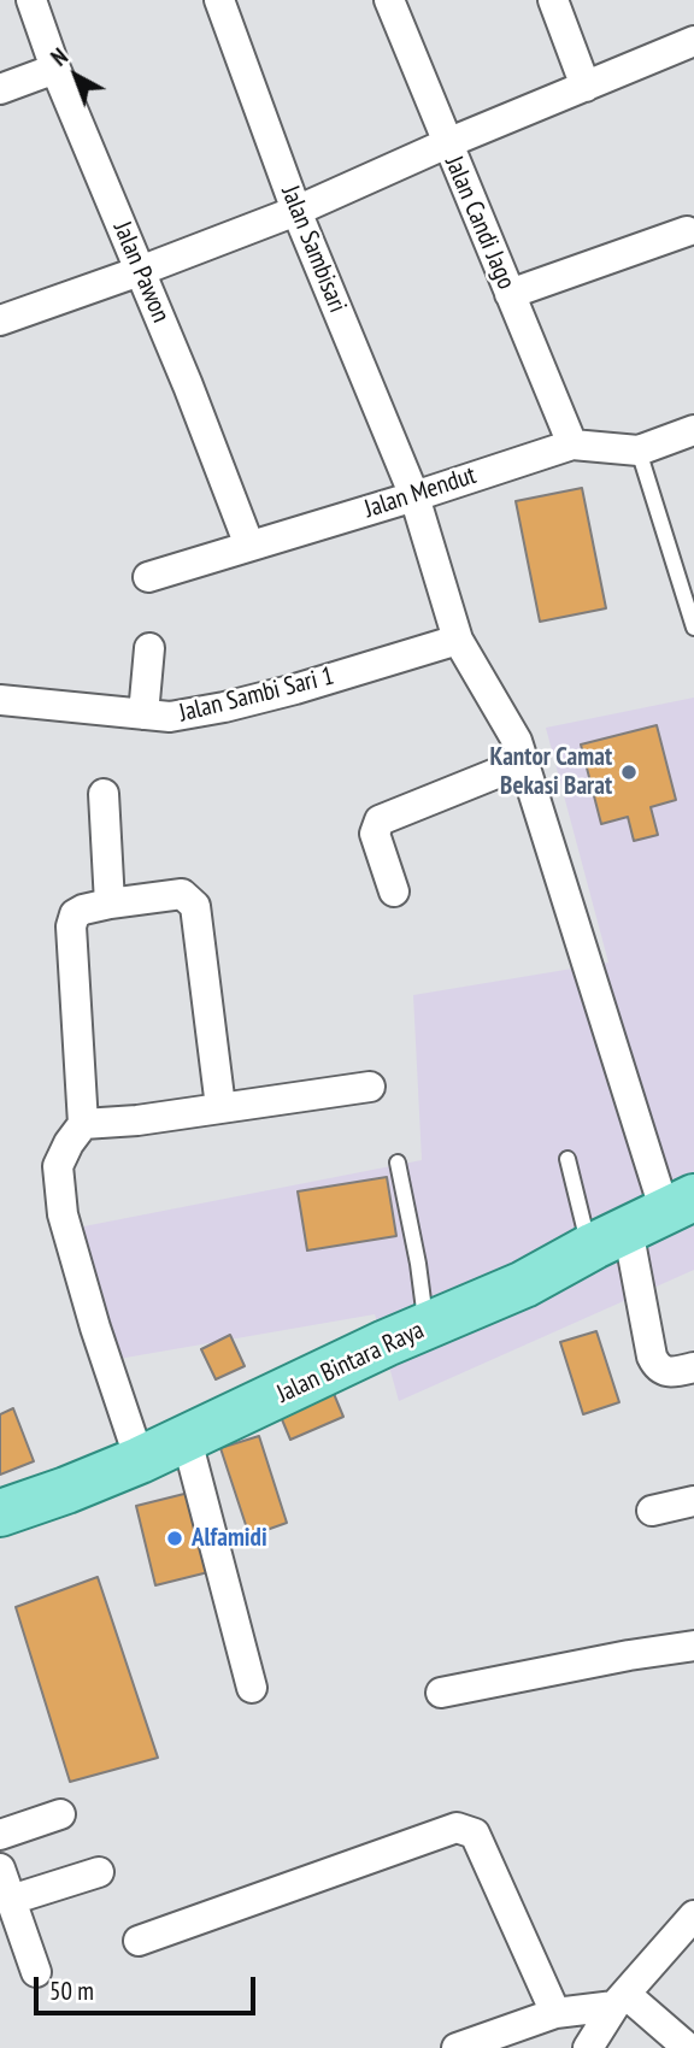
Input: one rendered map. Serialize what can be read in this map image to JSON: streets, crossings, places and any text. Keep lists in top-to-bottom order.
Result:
{
  "streets": {
    "main road": ["Jalan Bintara Raya"],
    "street": [
      "Jalan Candi Jago",
      "Jalan Sambisari",
      "Jalan Pawon",
      "Jalan Mendut",
      "Jalan Sambi Sari 1"
    ]
  },
  "crossings": [
    ["Jalan Candi Jago", "Jalan Mendut"],
    ["Jalan Sambisari", "Jalan Mendut"],
    ["Jalan Sambisari", "Jalan Sambi Sari 1"],
    ["Jalan Sambisari", "Jalan Bintara Raya"],
    ["Jalan Pawon", "Jalan Mendut"]
  ],
  "places": ["Kantor Camat Bekasi Barat", "Alfamidi"],
  "scale_bar": "50 m",
  "north": "top left"
}
